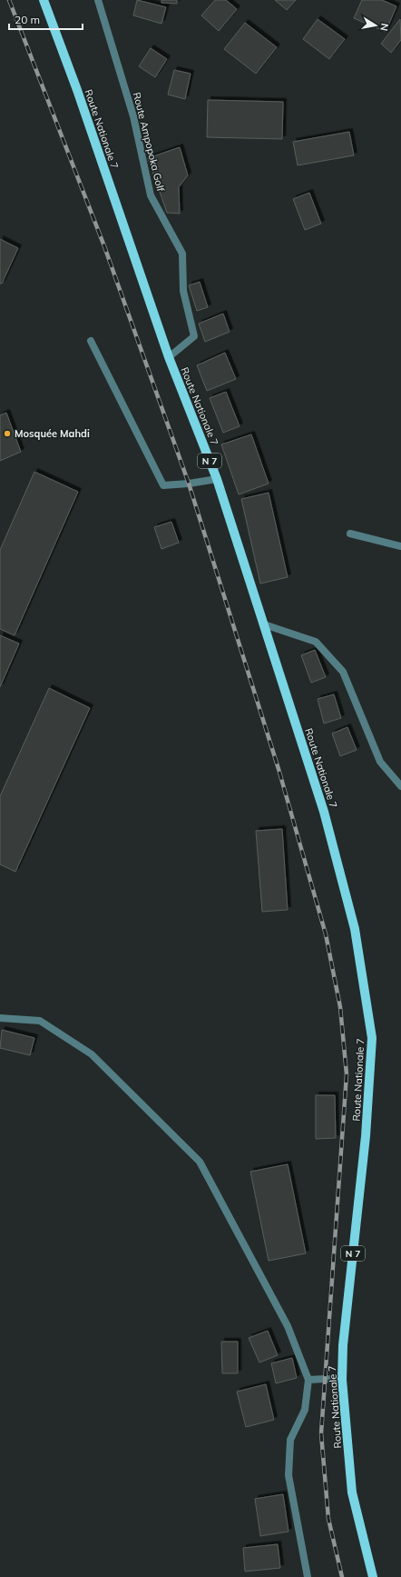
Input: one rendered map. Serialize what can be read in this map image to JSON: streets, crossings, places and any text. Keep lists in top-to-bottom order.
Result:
{
  "streets": {
    "main road": ["Route Nationale 7", "N 7"],
    "street": ["Route Ampopoka Golf"]
  },
  "crossings": [
    ["Route Nationale 7", "Route Ampopoka Golf"]
  ],
  "places": ["Mosquée Mahdi"],
  "scale_bar": "20 m",
  "north": "right"
}
